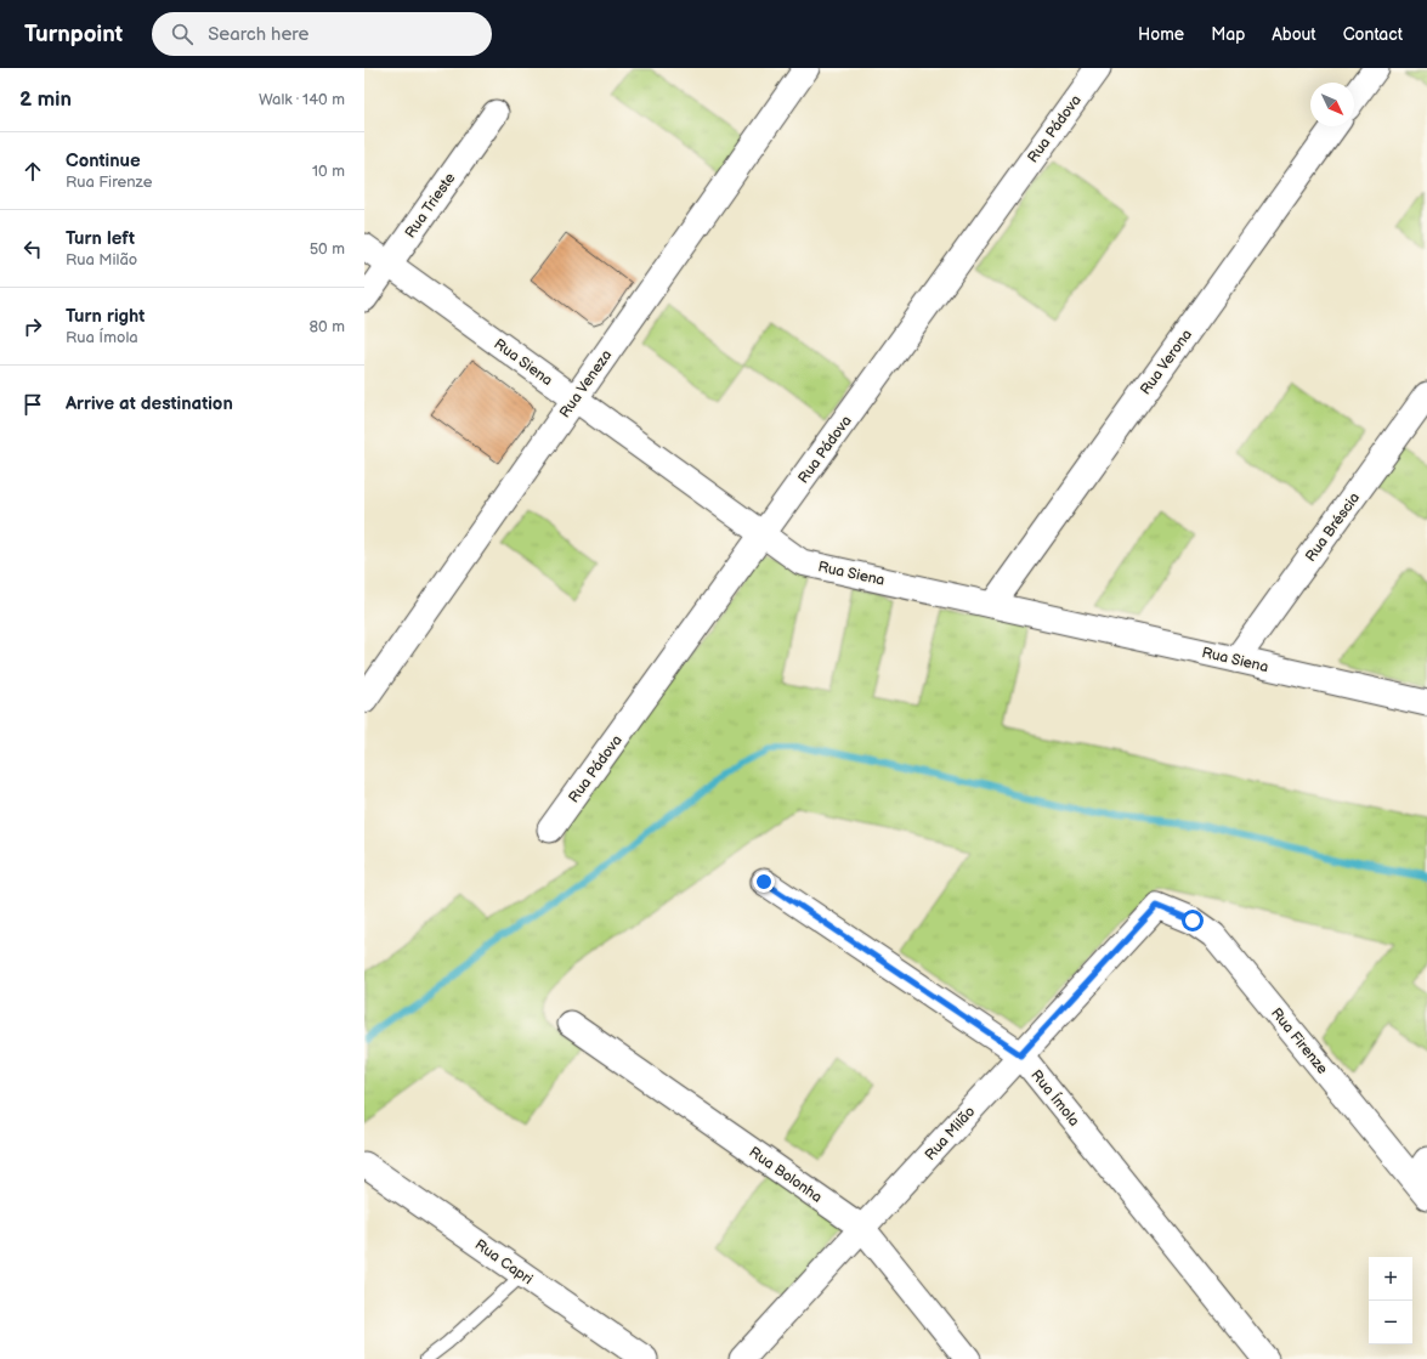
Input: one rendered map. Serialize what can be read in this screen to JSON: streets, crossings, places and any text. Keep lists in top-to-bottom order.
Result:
{
  "streets": {
    "street": [
      "Rua Pádova",
      "Rua Trieste",
      "Rua Siena",
      "Rua Verona",
      "Rua Veneza",
      "Rua Bréscia",
      "Rua Firenze",
      "Rua Ímola",
      "Rua Milão",
      "Rua Bolonha",
      "Rua Capri"
    ]
  },
  "crossings": [
    ["Rua Pádova", "Rua Siena"],
    ["Rua Trieste", "Rua Siena"],
    ["Rua Siena", "Rua Verona"],
    ["Rua Siena", "Rua Veneza"],
    ["Rua Siena", "Rua Bréscia"],
    ["Rua Firenze", "Rua Milão"],
    ["Rua Ímola", "Rua Milão"],
    ["Rua Milão", "Rua Bolonha"]
  ],
  "north": "bottom right",
  "page": {
    "header": "Turnpoint",
    "search": "Search here",
    "nav": [
      "Home",
      "Map",
      "About",
      "Contact"
    ],
    "heading": ["2 min", "Walk · 140 m"],
    "list": [
      ["Continue", "Rua Firenze", "10 m"],
      ["Turn left", "Rua Milão", "50 m"],
      ["Turn right", "Rua Ímola", "80 m"],
      "Arrive at destination"
    ],
    "map_buttons": ["+", "−"]
  }
}
